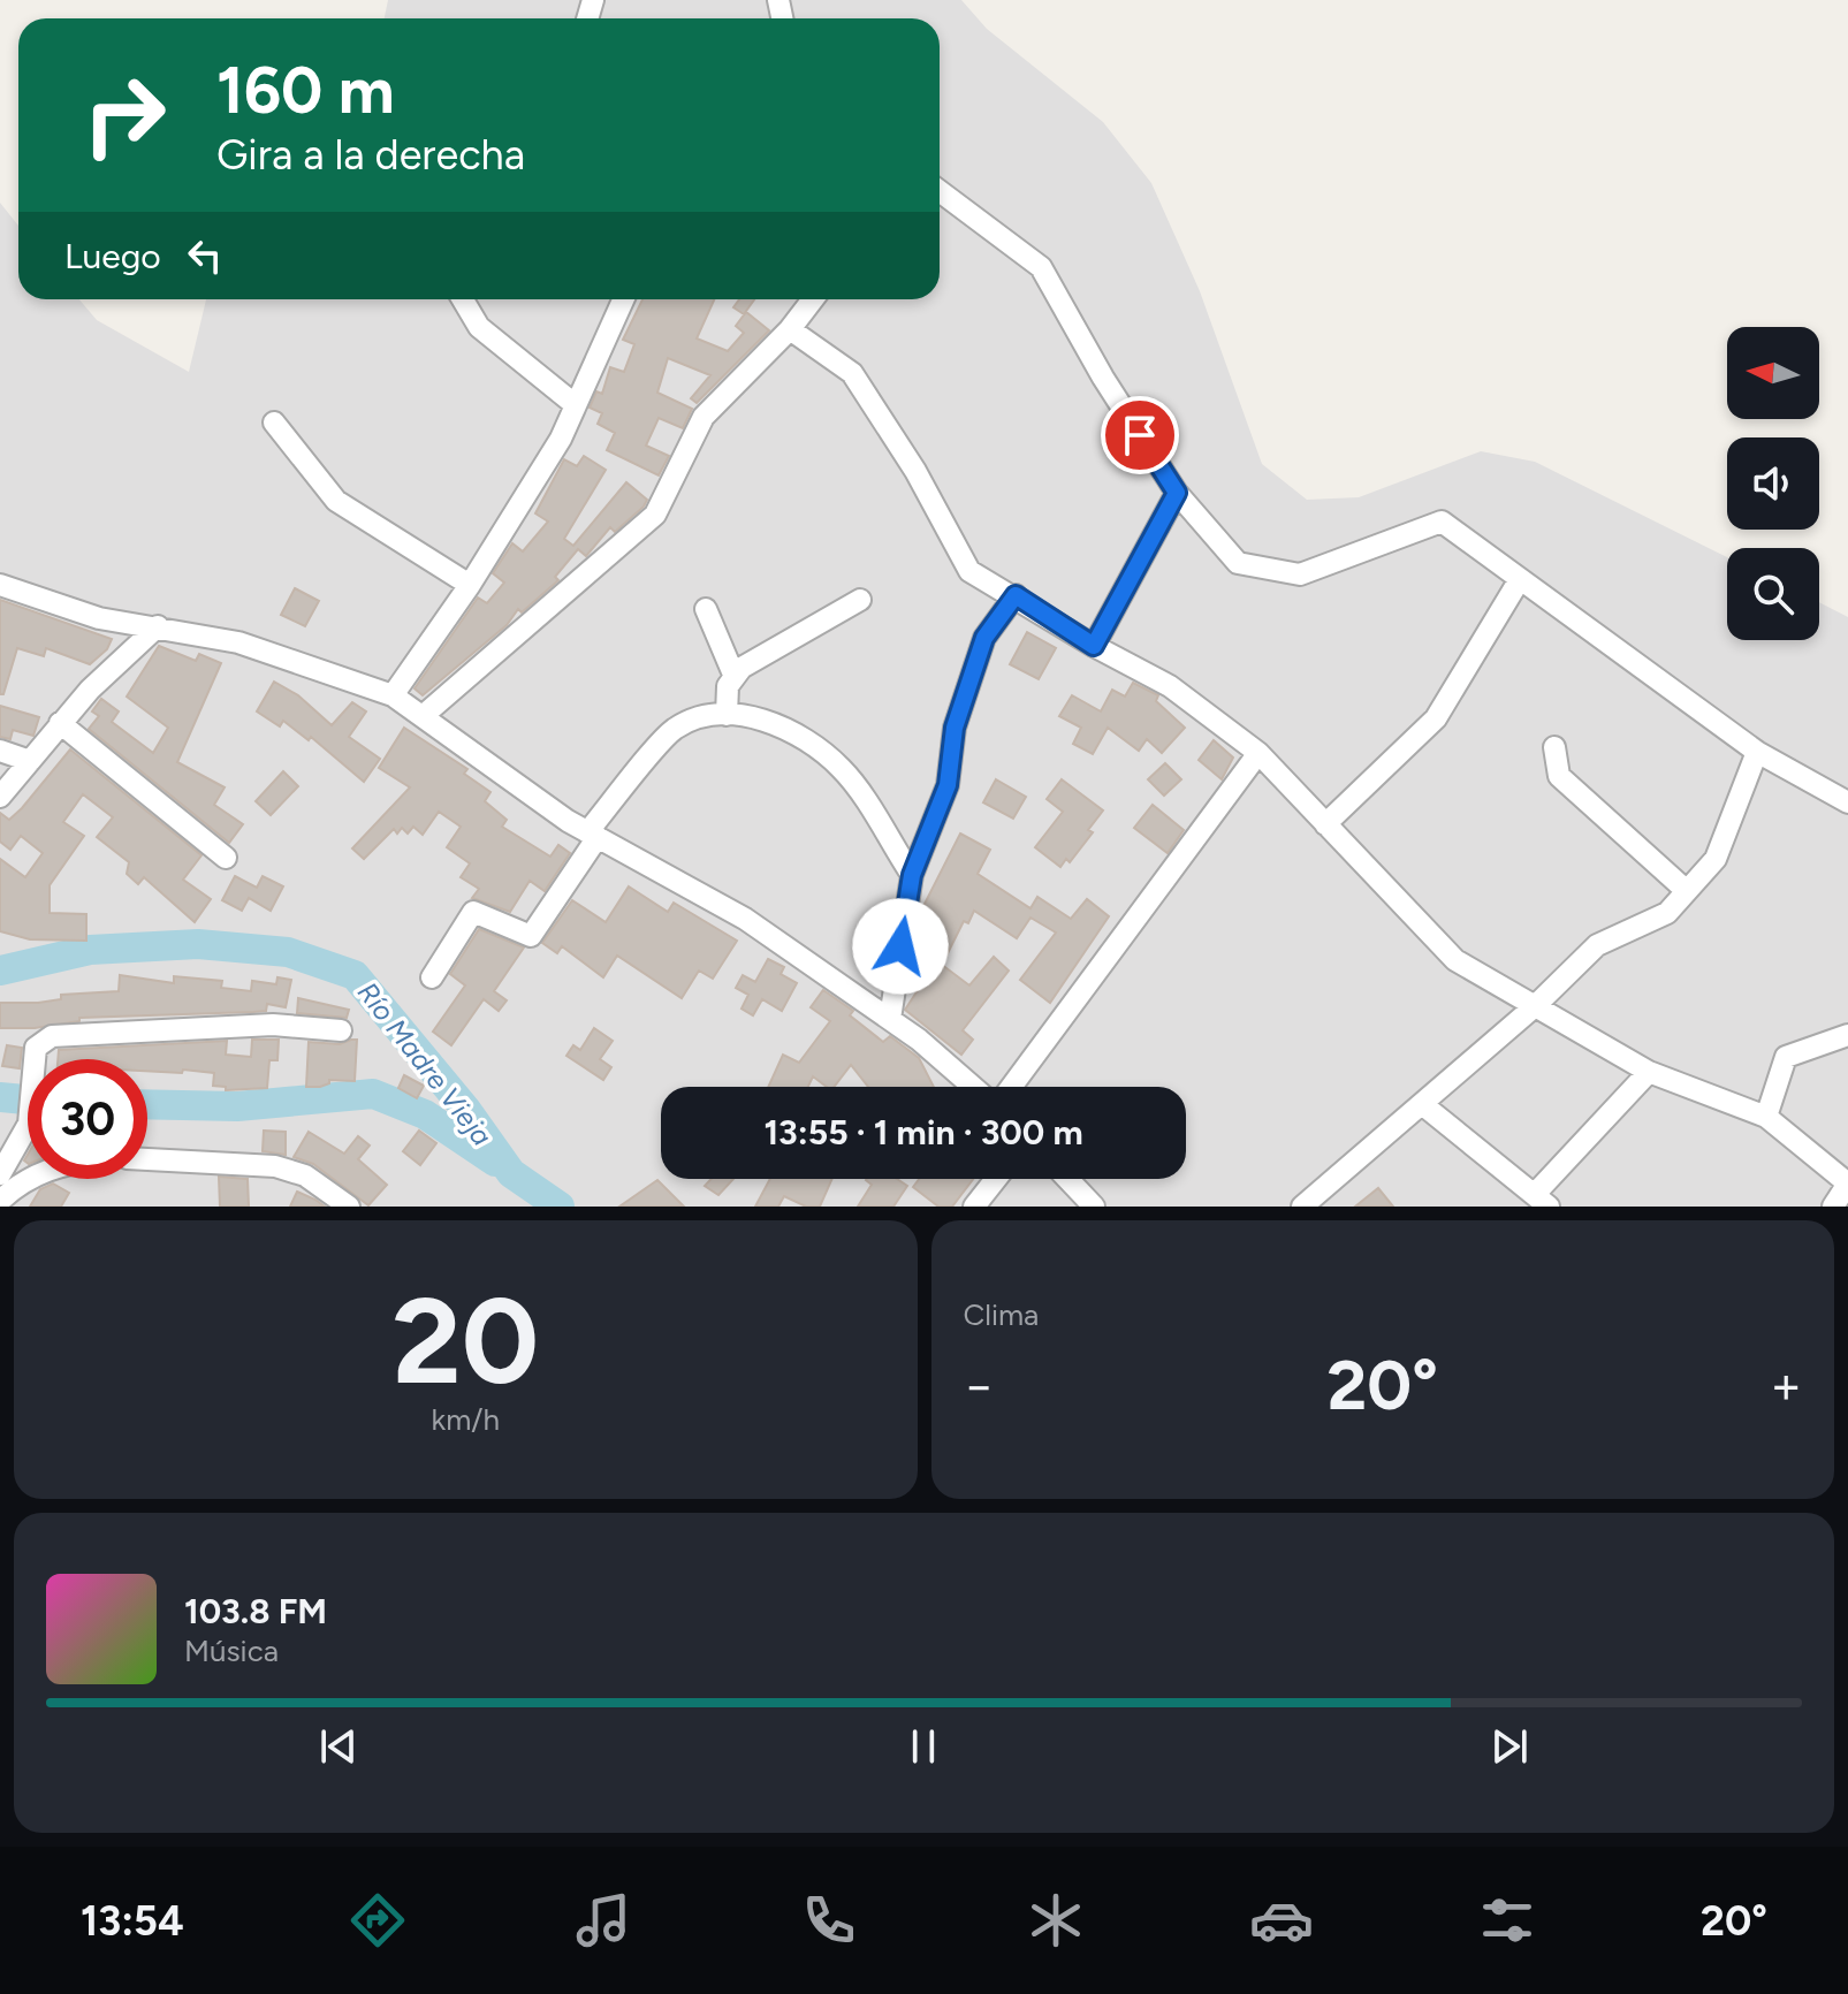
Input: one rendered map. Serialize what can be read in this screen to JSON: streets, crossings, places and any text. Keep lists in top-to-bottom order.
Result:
{
  "water": ["Río Madre Vieja"],
  "north": "left",
  "page": {
    "turn": ["160 m", "Gira a la derecha"],
    "then": "Luego",
    "limit": "30",
    "trip": "13:55 · 1 min · 300 m",
    "tile": [
      ["20", "km/h"],
      "Clima"
    ],
    "heat": ["−", "20°", "+"],
    "song": ["103.8 FM", "Música"],
    "tabs": ["13:54", "20°"]
  }
}
